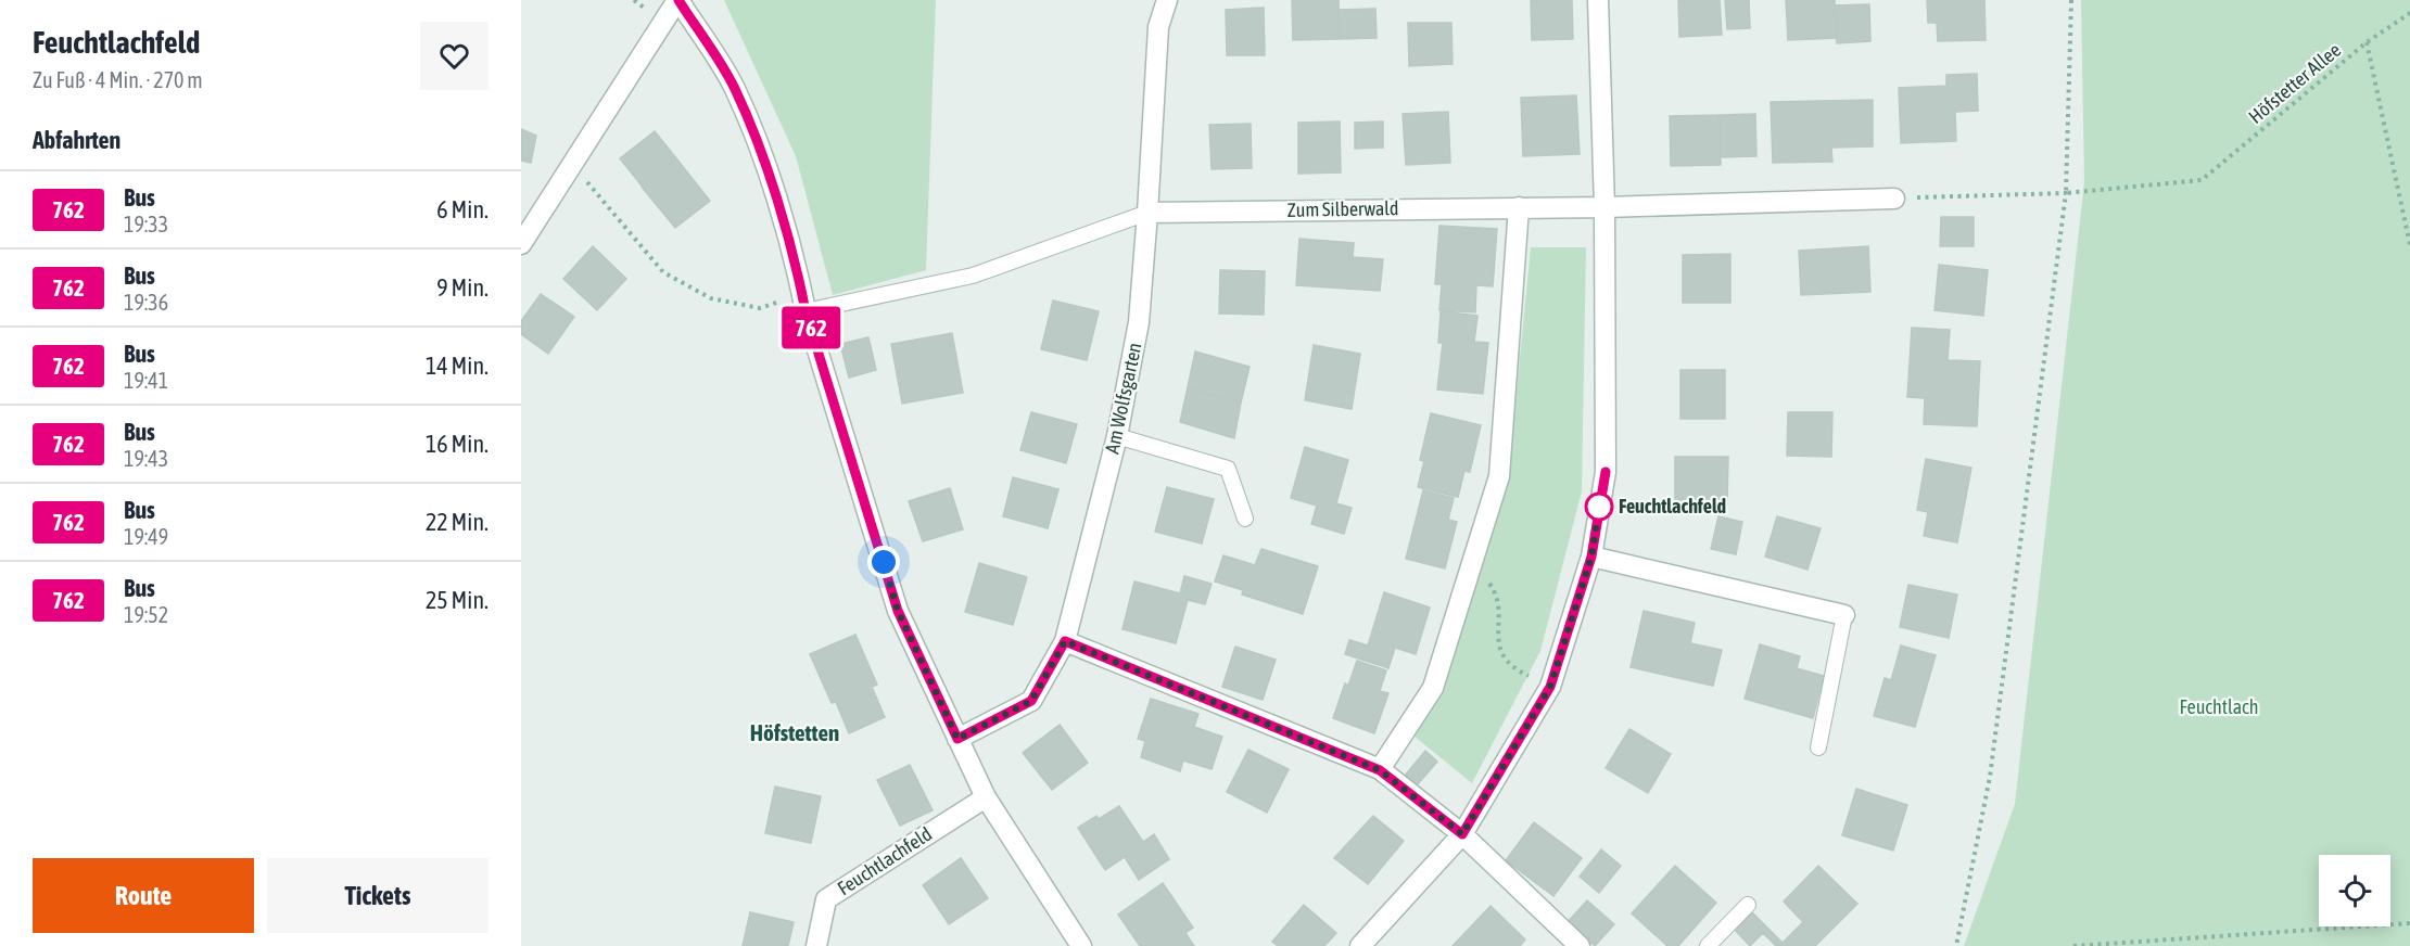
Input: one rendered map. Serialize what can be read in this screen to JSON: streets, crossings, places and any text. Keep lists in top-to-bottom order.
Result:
{
  "streets": {
    "street": ["Zum Silberwald", "Am Wolfsgarten", "Feuchtlachfeld"],
    "path": ["Höfstetter Allee"]
  },
  "crossings": [
    ["Zum Silberwald", "Am Wolfsgarten"]
  ],
  "districts": ["Höfstetten"],
  "parks": ["Feuchtlach"],
  "places": ["Feuchtlachfeld"],
  "lines": ["bus line 762"],
  "page": {
    "heading": [
      ["Feuchtlachfeld", "Zu Fuß · 4 Min. · 270 m"],
      "Abfahrten"
    ],
    "on_map": "762",
    "list": [
      {
        "mark": "762",
        "name": "Bus",
        "note": "19:33",
        "value": "6 Min."
      },
      {
        "mark": "762",
        "name": "Bus",
        "note": "19:36",
        "value": "9 Min."
      },
      {
        "mark": "762",
        "name": "Bus",
        "note": "19:41",
        "value": "14 Min."
      },
      {
        "mark": "762",
        "name": "Bus",
        "note": "19:43",
        "value": "16 Min."
      },
      {
        "mark": "762",
        "name": "Bus",
        "note": "19:49",
        "value": "22 Min."
      },
      {
        "mark": "762",
        "name": "Bus",
        "note": "19:52",
        "value": "25 Min."
      }
    ],
    "buttons": ["Route", "Tickets"]
  }
}
